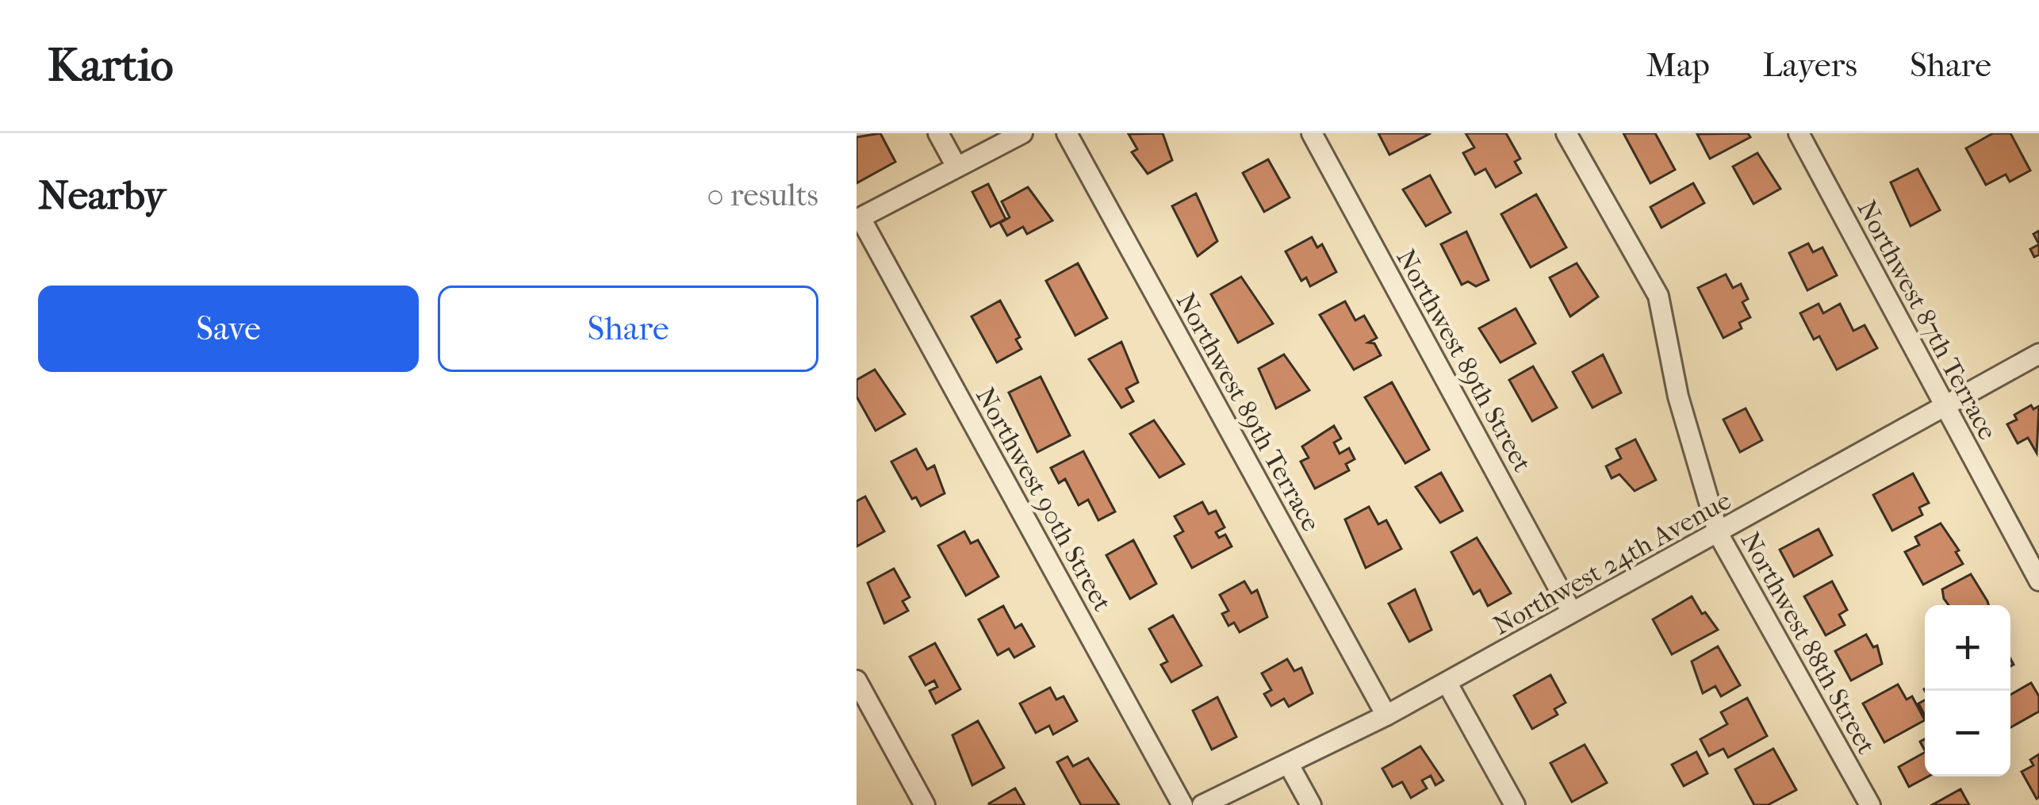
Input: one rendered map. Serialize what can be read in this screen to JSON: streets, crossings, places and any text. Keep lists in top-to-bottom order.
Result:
{
  "streets": {
    "street": [
      "Northwest 87th Terrace",
      "Northwest 89th Street",
      "Northwest 89th Terrace",
      "Northwest 90th Street",
      "Northwest 24th Avenue",
      "Northwest 88th Street"
    ]
  },
  "crossings": [
    ["Northwest 87th Terrace", "Northwest 24th Avenue"],
    ["Northwest 89th Street", "Northwest 24th Avenue"],
    ["Northwest 89th Terrace", "Northwest 24th Avenue"],
    ["Northwest 24th Avenue", "Northwest 88th Street"]
  ],
  "page": {
    "header": "Kartio",
    "nav": ["Map", "Layers", "Share"],
    "heading": ["Nearby", "0 results"],
    "buttons": ["Save", "Share"],
    "map_buttons": ["+", "−"]
  }
}
